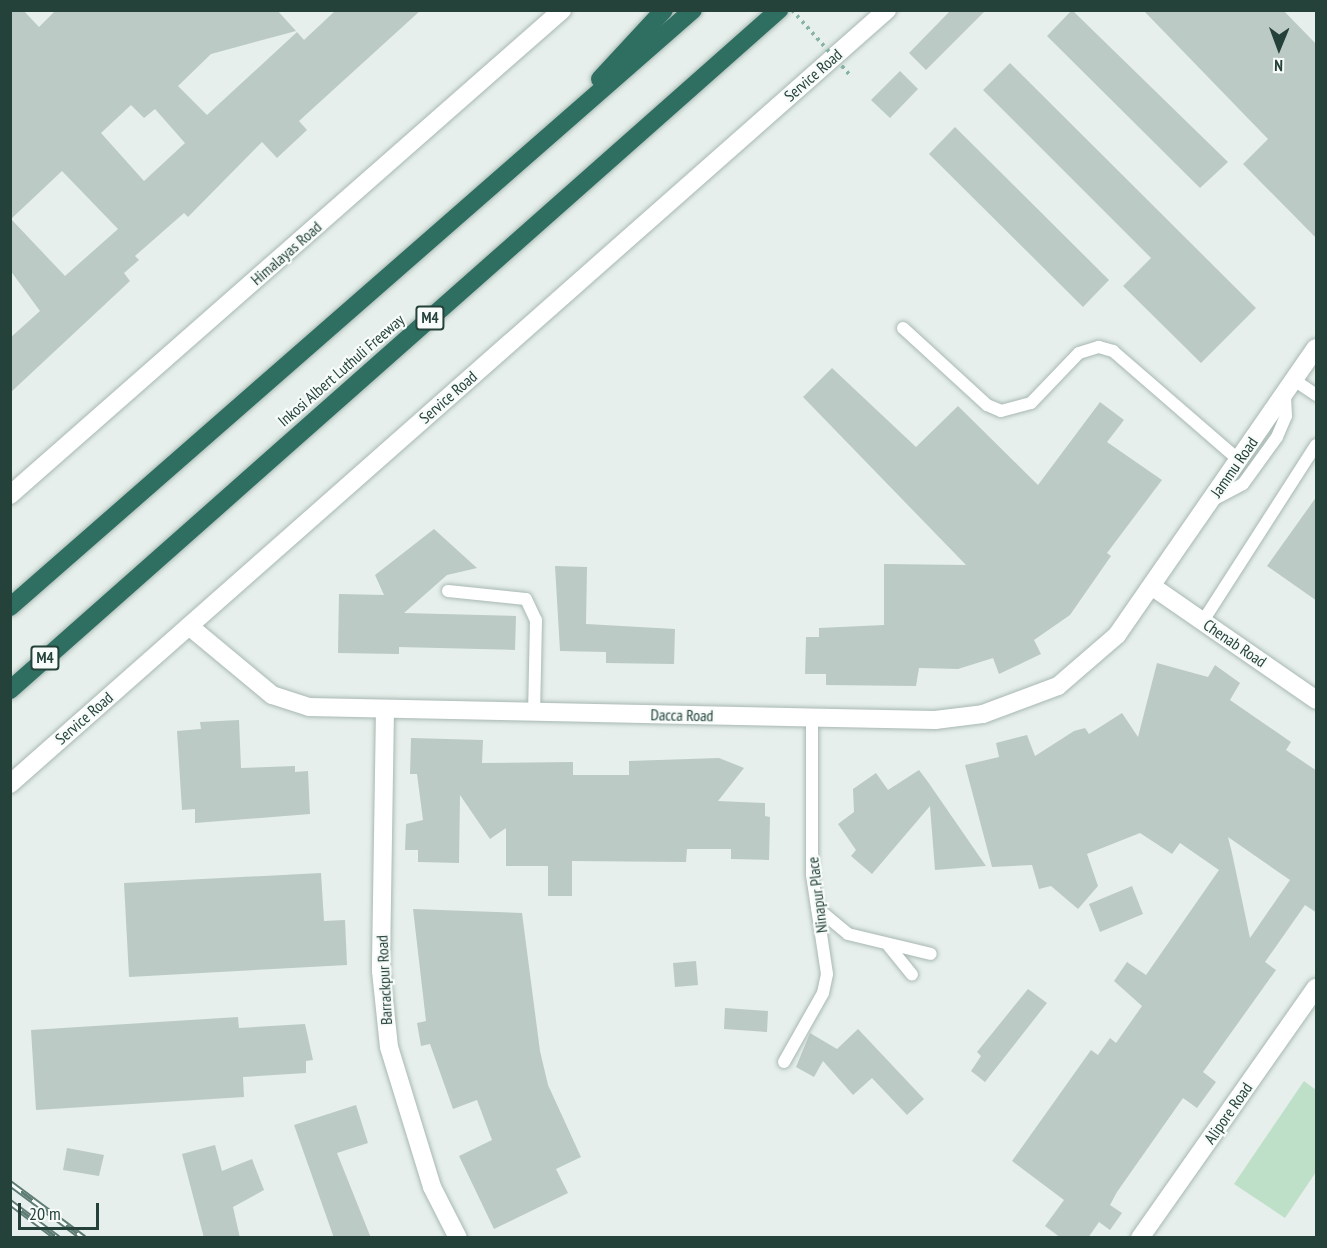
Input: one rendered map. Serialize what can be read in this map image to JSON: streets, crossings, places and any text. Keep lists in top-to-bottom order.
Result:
{
  "streets": {
    "highway": ["M4", "Inkosi Albert Luthuli Freeway"],
    "street": [
      "Service Road",
      "Himalayas Road",
      "Jammu Road",
      "Chenab Road",
      "Dacca Road",
      "Barrackpur Road",
      "Alipore Road"
    ],
    "lane": ["Ninapur Place"]
  },
  "crossings": [
    ["Service Road", "Dacca Road"],
    ["Jammu Road", "Chenab Road"],
    ["Jammu Road", "Dacca Road"],
    ["Chenab Road", "Dacca Road"],
    ["Dacca Road", "Ninapur Place"],
    ["Dacca Road", "Barrackpur Road"]
  ],
  "scale_bar": "20 m",
  "north": "bottom"
}
